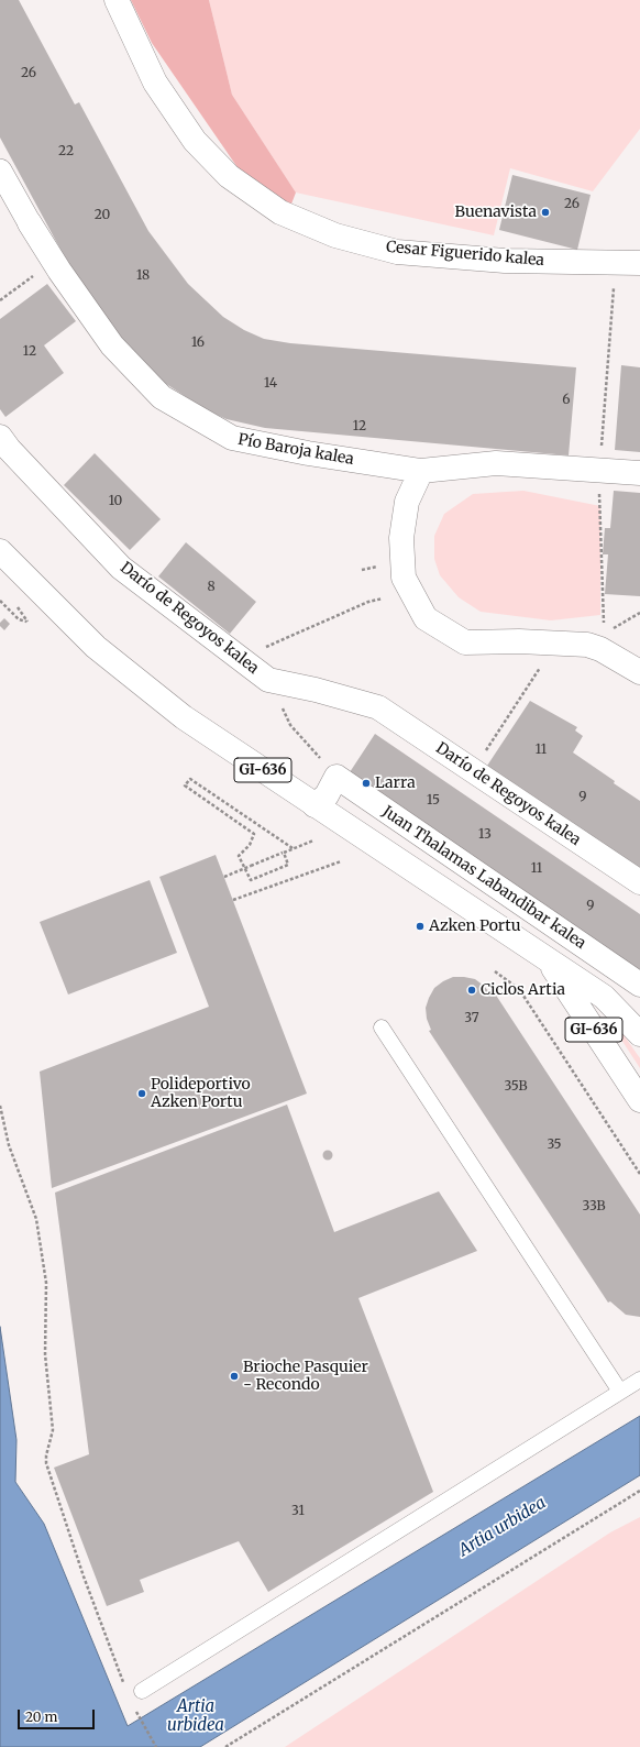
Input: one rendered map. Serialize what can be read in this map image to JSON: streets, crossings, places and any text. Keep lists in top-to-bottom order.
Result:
{
  "streets": {
    "street": [
      "Cesar Figuerido kalea",
      "Pío Baroja kalea",
      "Darío de Regoyos kalea",
      "GI-636",
      "Juan Thalamas Labandibar kalea"
    ]
  },
  "water": ["Artia urbidea"],
  "places": [
    "Buenavista",
    "Larra",
    "Azken Portu",
    "Ciclos Artia",
    "Polideportivo Azken Portu",
    "Brioche Pasquier - Recondo"
  ],
  "house_numbers": [
    "26",
    "22",
    "26",
    "20",
    "18",
    "16",
    "12",
    "14",
    "6",
    "12",
    "10",
    "8",
    "11",
    "9",
    "15",
    "13",
    "11",
    "9",
    "37",
    "35B",
    "35",
    "33B",
    "31"
  ],
  "scale_bar": "20 m"
}
